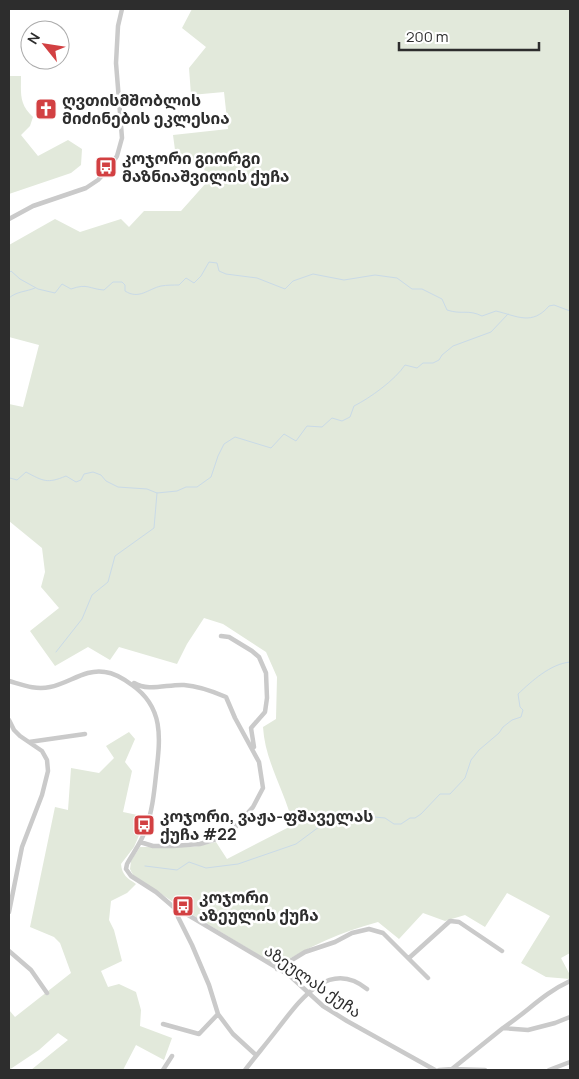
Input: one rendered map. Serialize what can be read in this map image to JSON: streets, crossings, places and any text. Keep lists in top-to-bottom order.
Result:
{
  "streets": {
    "street": ["აზეულას ქუჩა"]
  },
  "places": {
    "church": ["ღვთისმშობლის მიძინების ეკლესია"],
    "bus stop": ["კოჯორი გიორგი მაზნიაშვილის ქუჩა", "კოჯორი, ვაჟა-ფშაველას ქუჩა #22", "კოჯორი აზეულის ქუჩა"]
  },
  "scale_bar": "200 m",
  "north": "top left"
}
